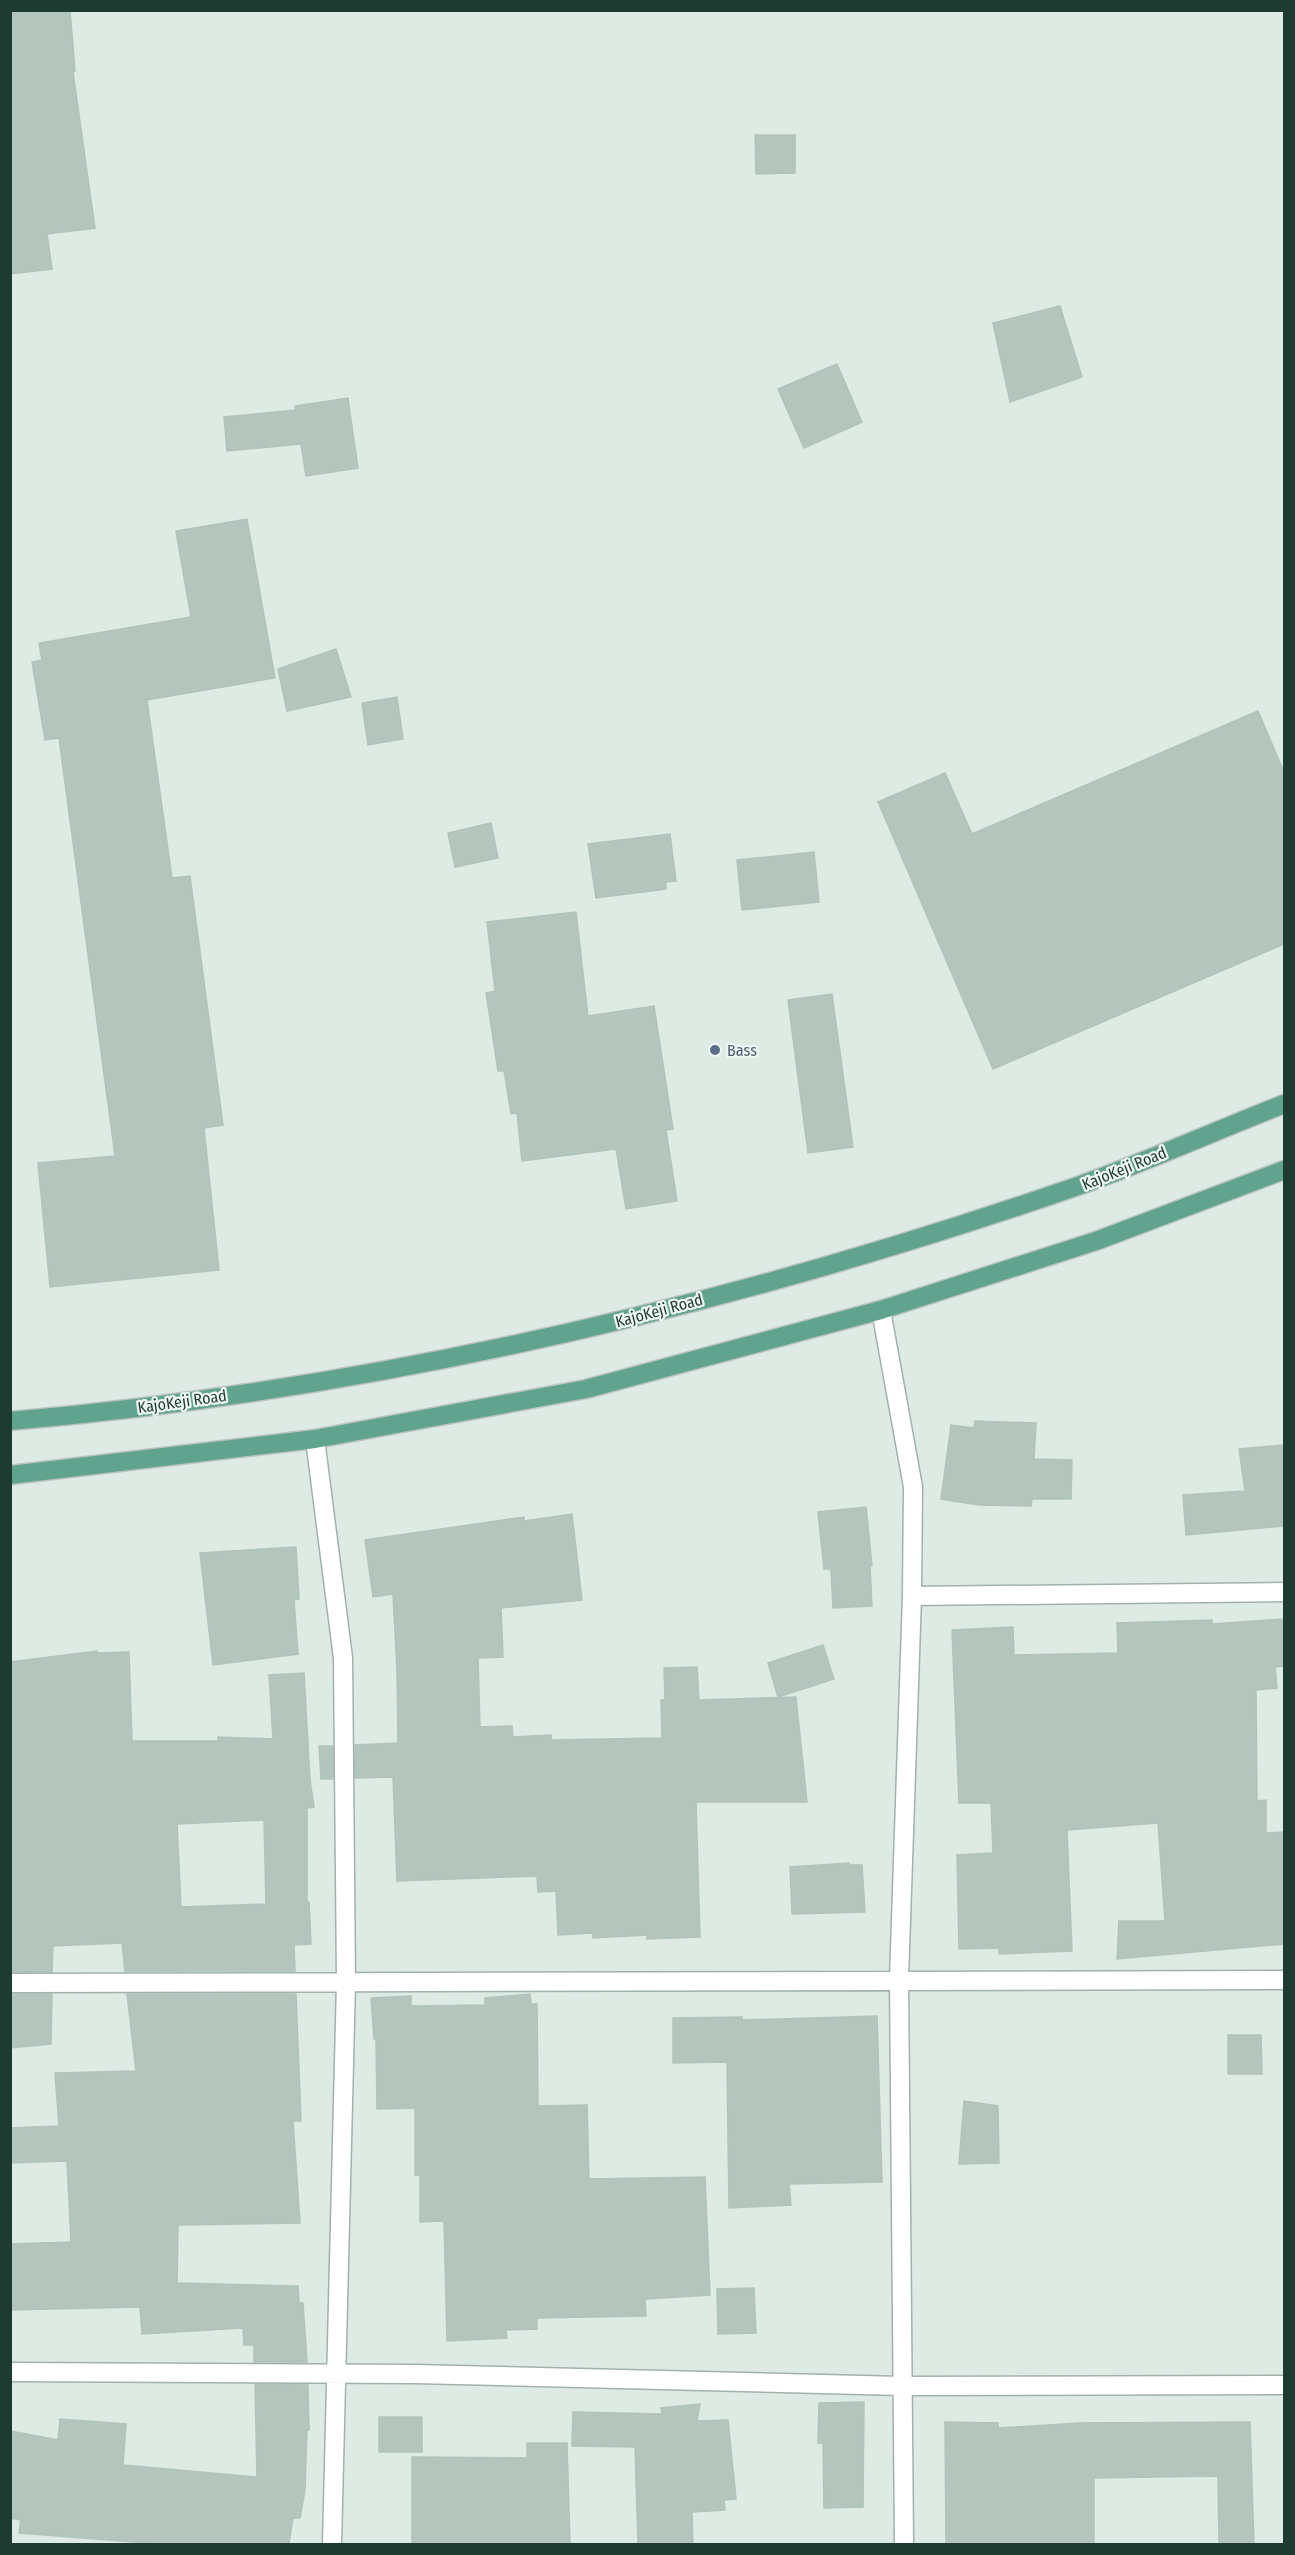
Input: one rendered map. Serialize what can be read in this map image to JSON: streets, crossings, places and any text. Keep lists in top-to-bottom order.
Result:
{
  "streets": {
    "main road": ["KajoKeji Road"]
  },
  "places": ["Bass"]
}
